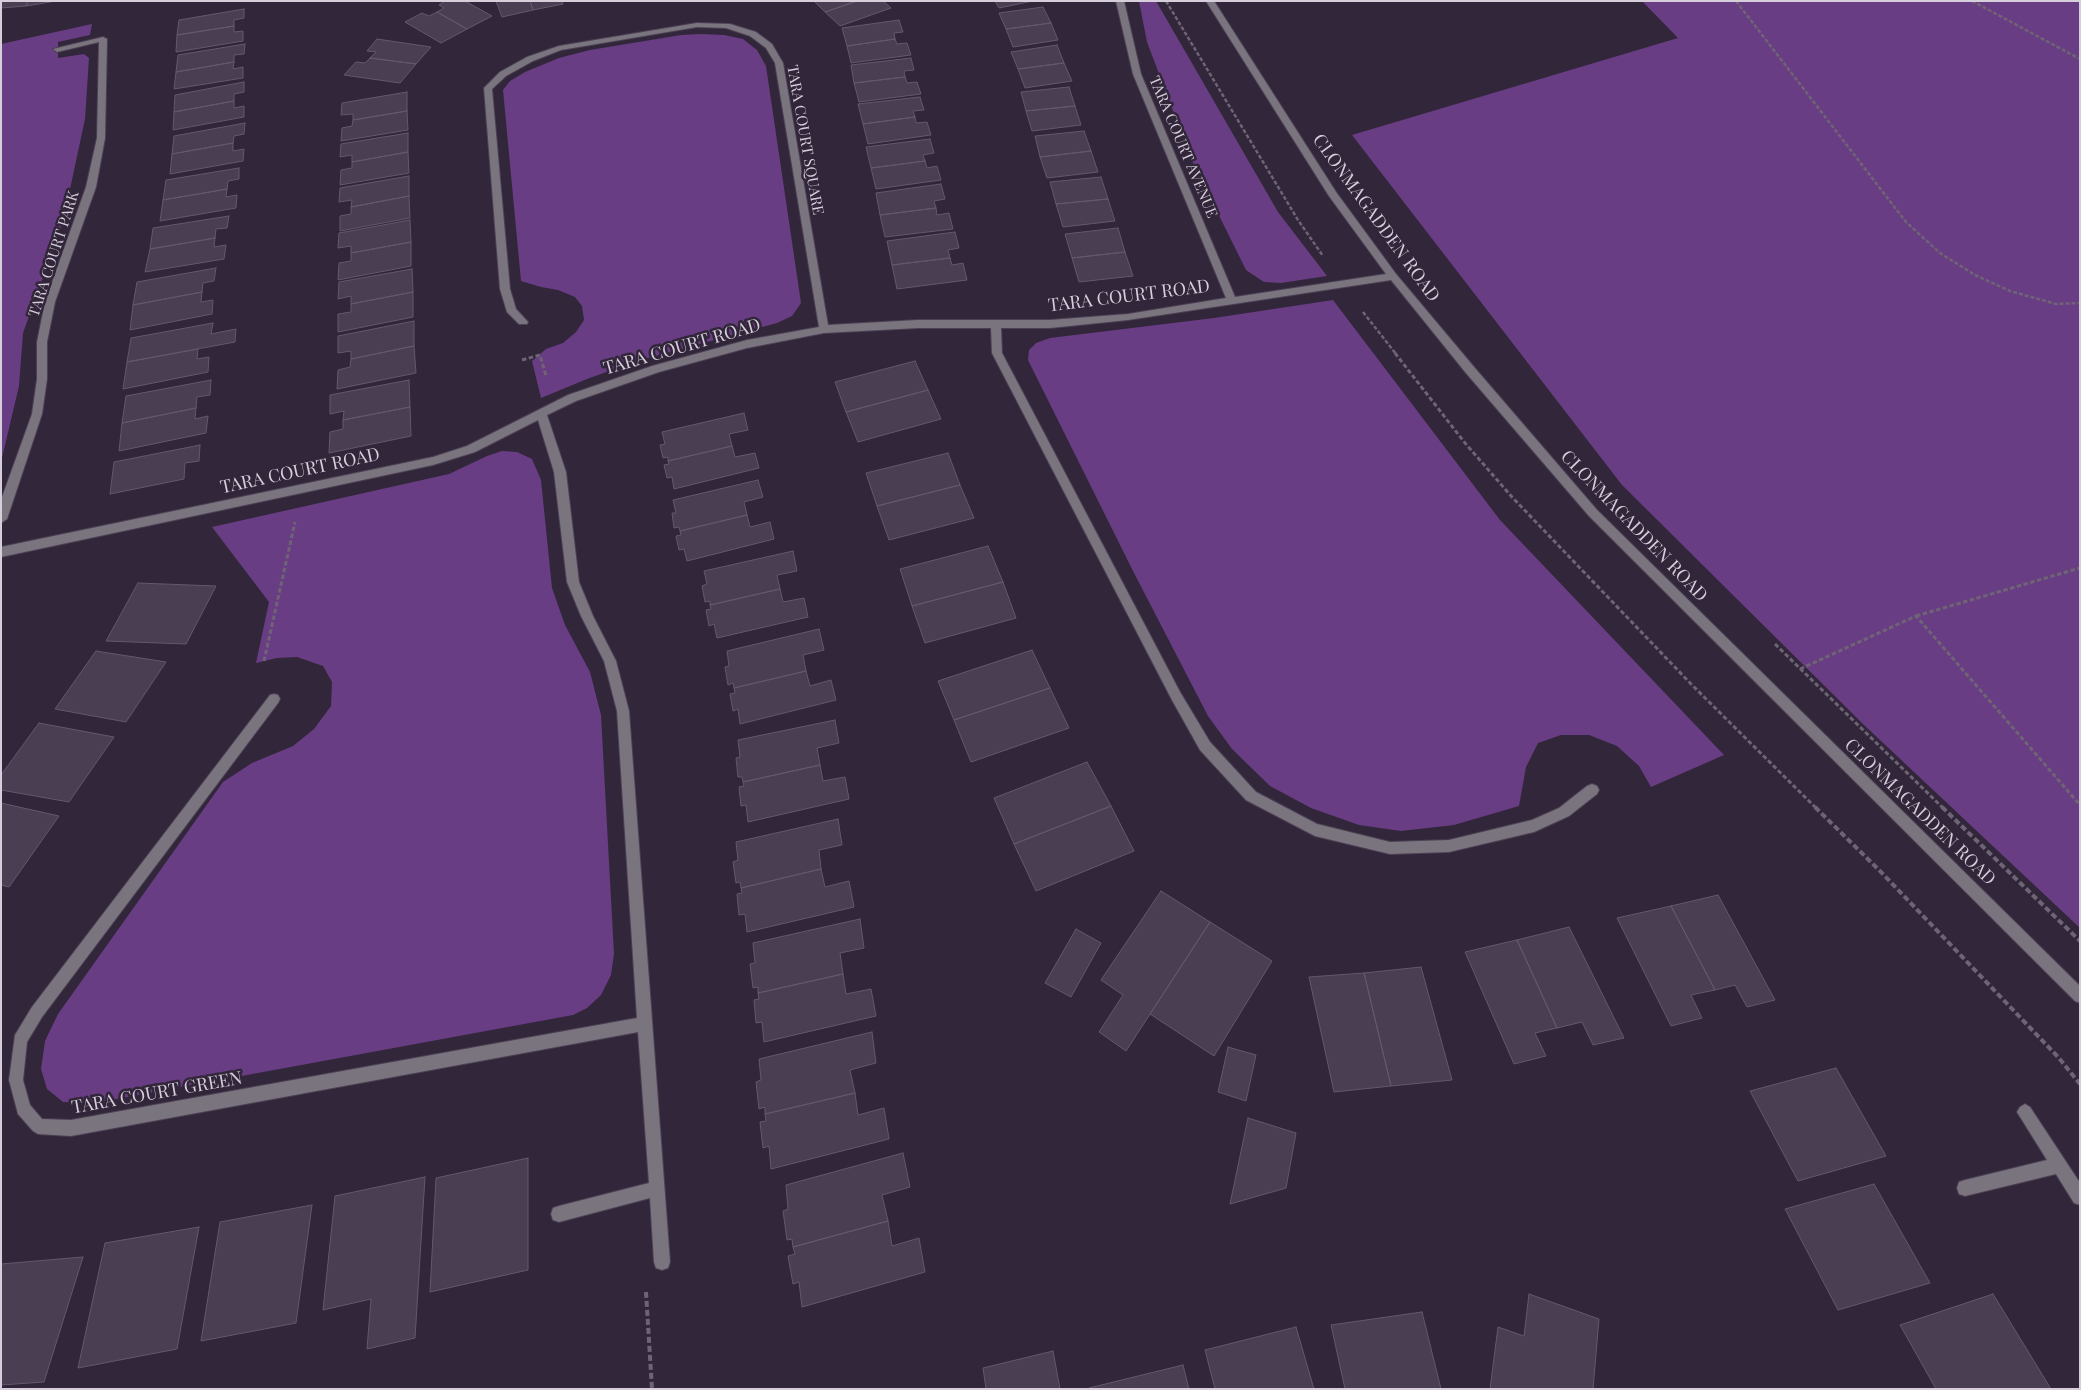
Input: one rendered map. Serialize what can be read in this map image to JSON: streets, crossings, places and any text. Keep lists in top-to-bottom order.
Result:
{
  "streets": {
    "street": [
      "TARA COURT SQUARE",
      "TARA COURT AVENUE",
      "CLONMAGADDEN ROAD",
      "TARA COURT PARK",
      "TARA COURT ROAD",
      "TARA COURT GREEN"
    ]
  },
  "crossings": [
    ["TARA COURT SQUARE", "TARA COURT ROAD"],
    ["TARA COURT AVENUE", "TARA COURT ROAD"],
    ["CLONMAGADDEN ROAD", "TARA COURT ROAD"]
  ]
}
